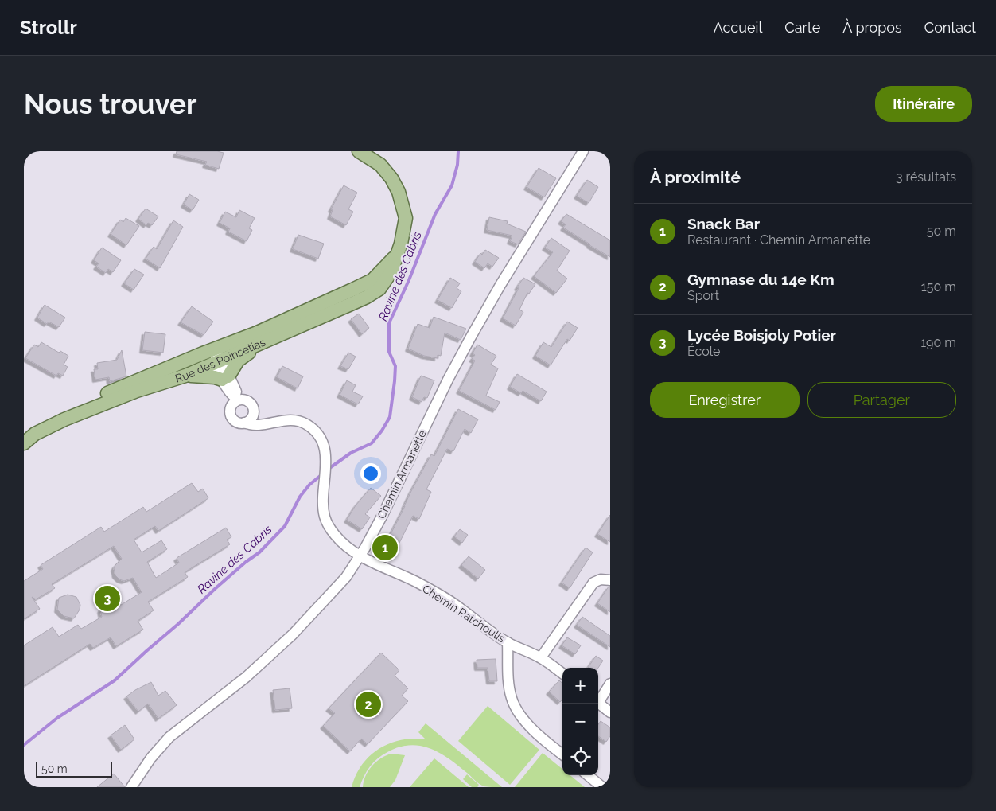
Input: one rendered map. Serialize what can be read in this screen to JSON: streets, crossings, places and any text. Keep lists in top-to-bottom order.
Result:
{
  "streets": {
    "main road": ["Rue des Poinsetias"],
    "street": ["Chemin Armanette", "Chemin Patchoulis"]
  },
  "crossings": [
    ["Chemin Armanette", "Chemin Patchoulis"]
  ],
  "water": ["Ravine des Cabris"],
  "scale_bar": "50 m",
  "page": {
    "header": "Strollr",
    "nav": [
      "Accueil",
      "Carte",
      "À propos",
      "Contact"
    ],
    "buttons": [
      "Itinéraire",
      ["Enregistrer", "Partager"]
    ],
    "title": "Nous trouver",
    "heading": ["À proximité", "3 résultats"],
    "list": [
      {
        "mark": "1",
        "name": "Snack Bar",
        "note": "Restaurant · Chemin Armanette",
        "value": "50 m"
      },
      {
        "mark": "2",
        "name": "Gymnase du 14e Km",
        "note": "Sport",
        "value": "150 m"
      },
      {
        "mark": "3",
        "name": "Lycée Boisjoly Potier",
        "note": "École",
        "value": "190 m"
      }
    ],
    "pins": ["1", "3", "2"],
    "map_buttons": ["+", "−"],
    "scale": "50 m"
  }
}
